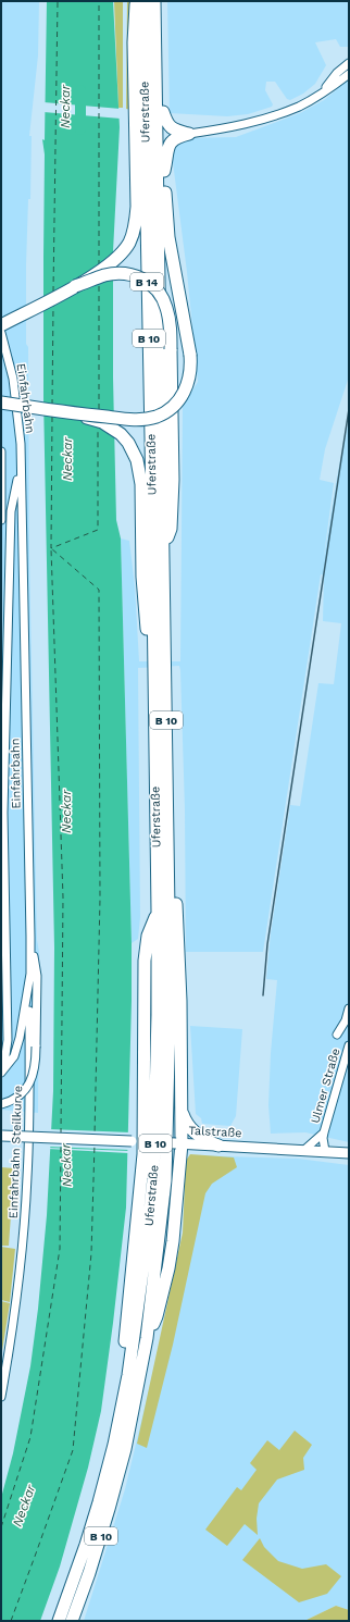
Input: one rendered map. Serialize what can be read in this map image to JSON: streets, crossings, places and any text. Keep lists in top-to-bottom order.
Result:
{
  "streets": {
    "highway": ["Uferstraße", "B 14", "B 10"],
    "main road": ["Talstraße"],
    "street": ["Einfahrbahn", "Ulmer Straße", "Einfahrbahn Steilkurve"]
  },
  "crossings": [
    ["Uferstraße", "B 14"],
    ["Uferstraße", "B 10"],
    ["B 10", "Talstraße"],
    ["Ulmer Straße", "Talstraße"]
  ],
  "water": ["Neckar"]
}
